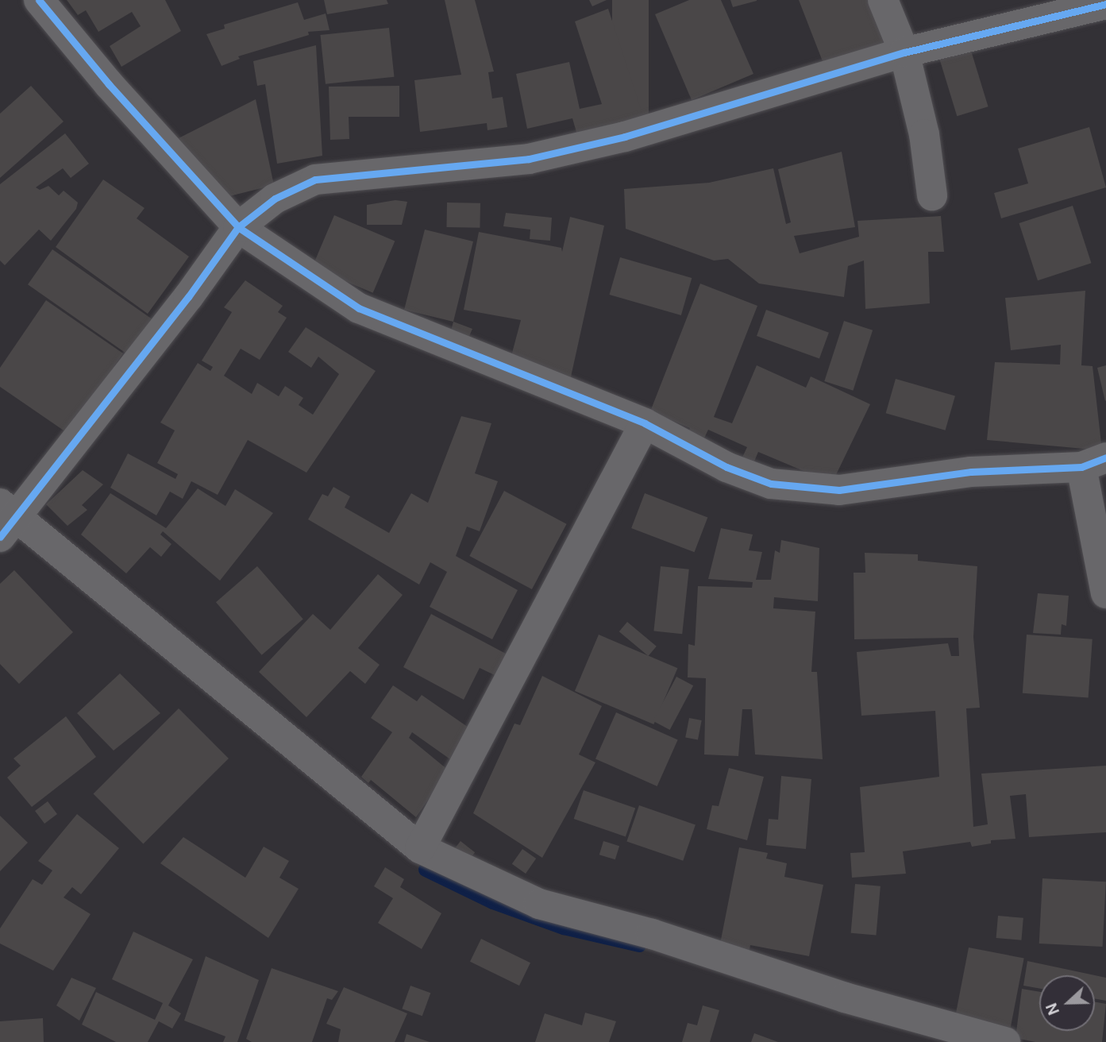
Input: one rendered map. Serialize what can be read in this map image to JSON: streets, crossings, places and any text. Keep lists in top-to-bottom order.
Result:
{
  "north": "left"
}
